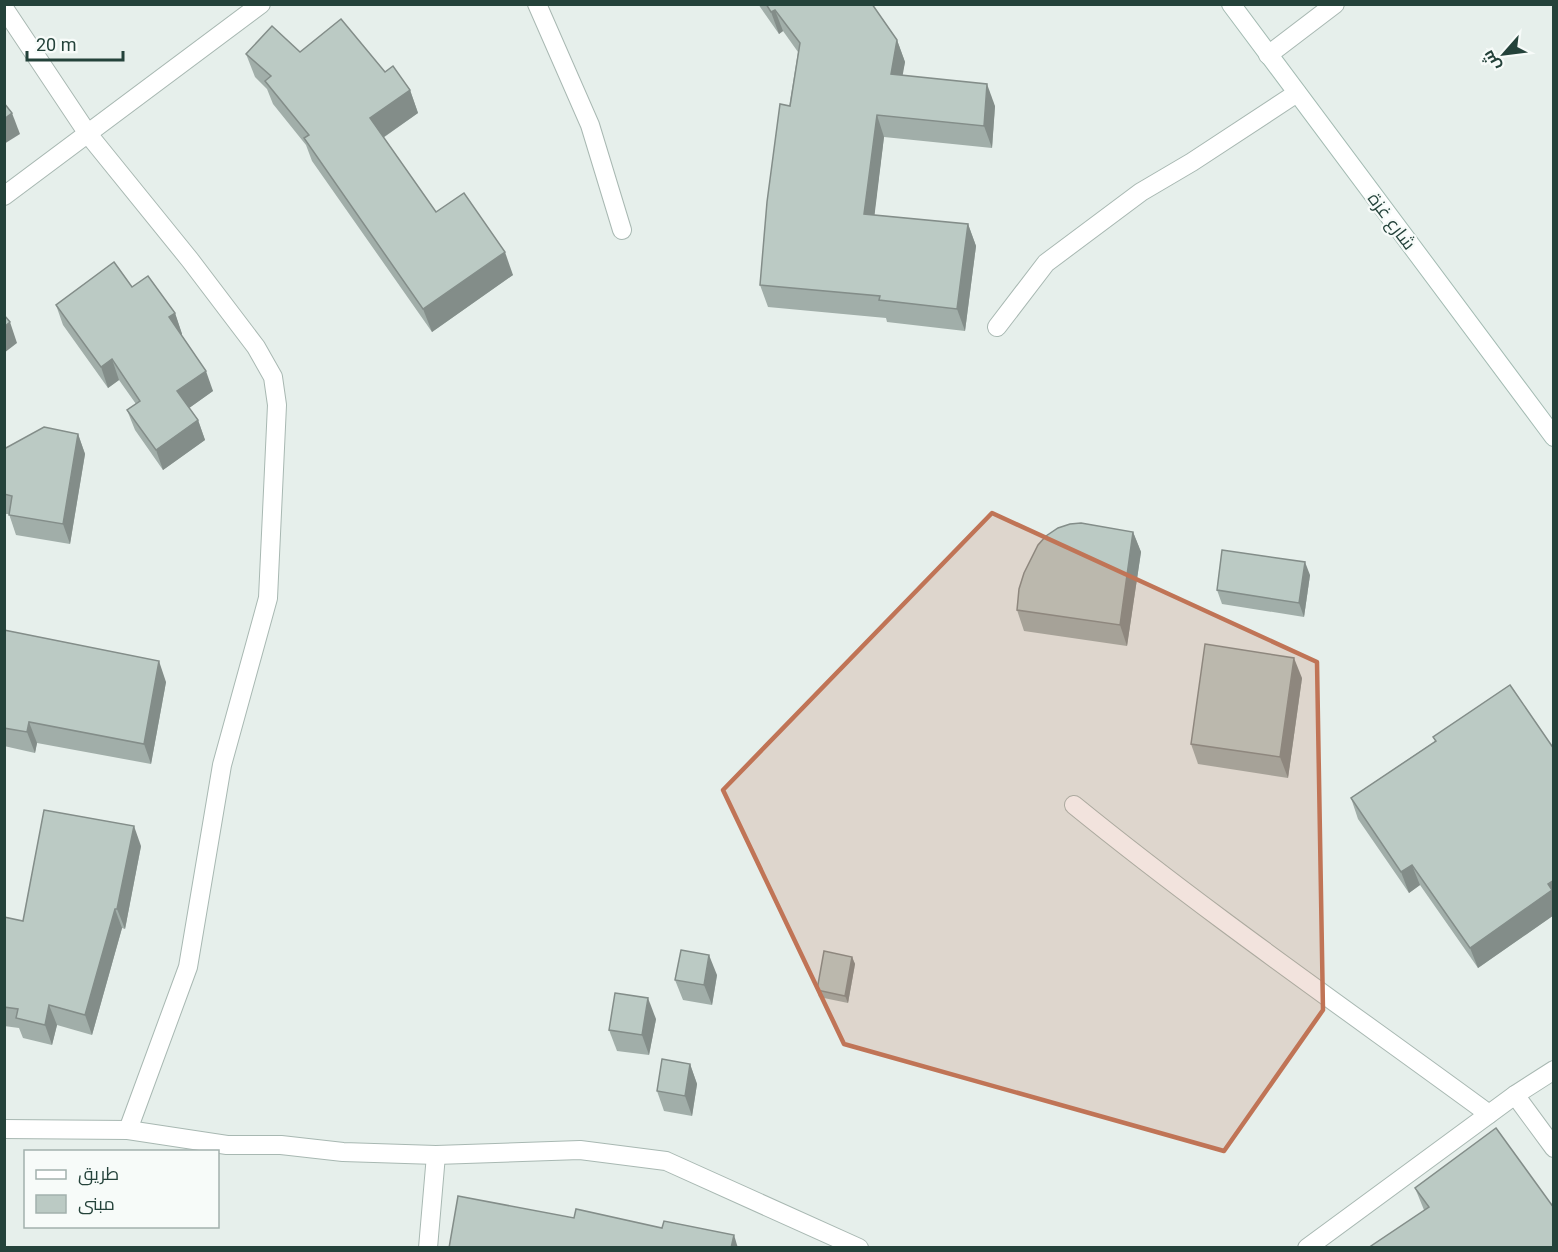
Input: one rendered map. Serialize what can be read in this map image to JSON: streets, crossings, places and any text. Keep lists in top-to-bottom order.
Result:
{
  "streets": {
    "street": ["شارع غزة"]
  },
  "legend": ["طريق", "مبنى"],
  "scale_bar": "20 m",
  "north": "bottom left"
}
